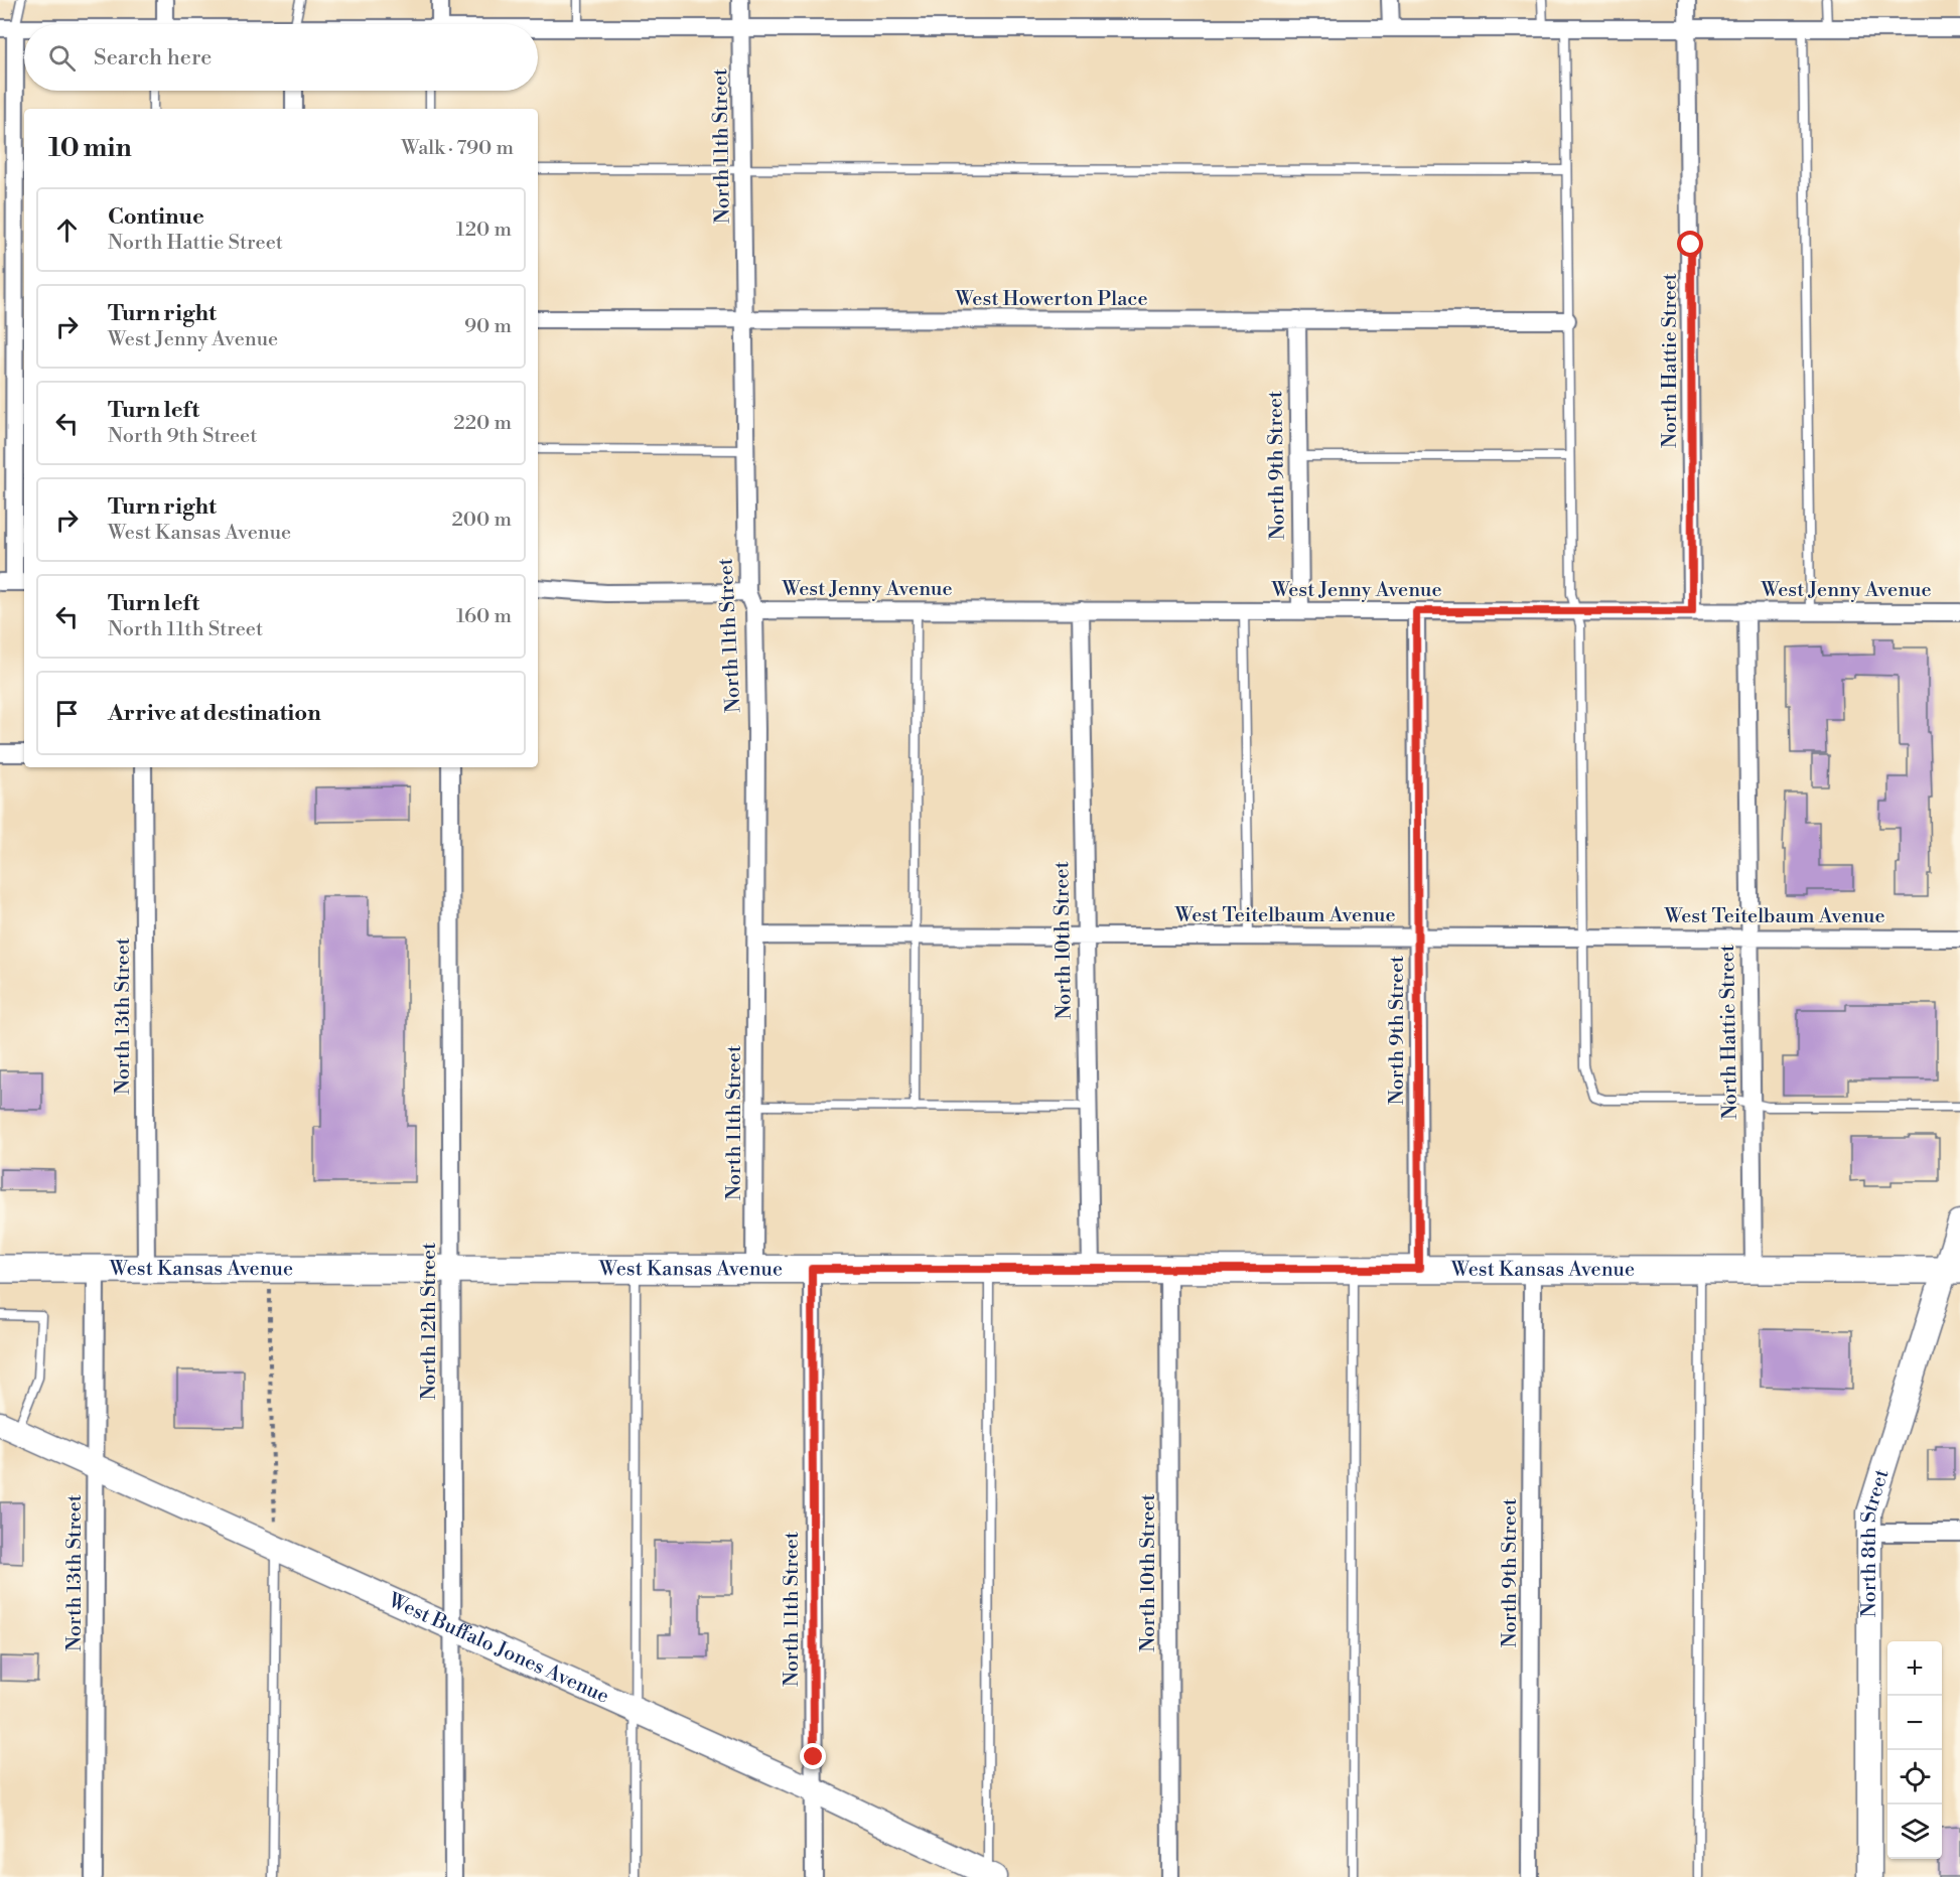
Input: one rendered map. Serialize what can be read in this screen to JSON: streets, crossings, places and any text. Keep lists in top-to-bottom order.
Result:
{
  "streets": {
    "main road": ["West Kansas Avenue", "North 8th Street", "West Buffalo Jones Avenue"],
    "street": [
      "North 11th Street",
      "West Howerton Place",
      "North Hattie Street",
      "North 9th Street",
      "West Jenny Avenue",
      "West Teitelbaum Avenue",
      "North 10th Street",
      "North 13th Street",
      "North 12th Street"
    ]
  },
  "crossings": [
    ["North 11th Street", "West Howerton Place"],
    ["North 11th Street", "West Jenny Avenue"],
    ["North 11th Street", "West Teitelbaum Avenue"],
    ["North 11th Street", "West Kansas Avenue"],
    ["North 11th Street", "West Buffalo Jones Avenue"],
    ["West Howerton Place", "North 9th Street"],
    ["North Hattie Street", "West Jenny Avenue"],
    ["North Hattie Street", "West Teitelbaum Avenue"],
    ["North Hattie Street", "West Kansas Avenue"],
    ["North 9th Street", "West Jenny Avenue"],
    ["North 9th Street", "West Teitelbaum Avenue"],
    ["North 9th Street", "West Kansas Avenue"],
    ["West Jenny Avenue", "North 10th Street"],
    ["West Teitelbaum Avenue", "North 10th Street"],
    ["North 10th Street", "West Kansas Avenue"],
    ["North 13th Street", "West Kansas Avenue"],
    ["North 13th Street", "West Buffalo Jones Avenue"],
    ["West Kansas Avenue", "North 12th Street"],
    ["West Kansas Avenue", "North 8th Street"],
    ["North 12th Street", "West Buffalo Jones Avenue"]
  ],
  "page": {
    "search": "Search here",
    "heading": ["10 min", "Walk · 790 m"],
    "list": [
      ["Continue", "North Hattie Street", "120 m"],
      ["Turn right", "West Jenny Avenue", "90 m"],
      ["Turn left", "North 9th Street", "220 m"],
      ["Turn right", "West Kansas Avenue", "200 m"],
      ["Turn left", "North 11th Street", "160 m"],
      "Arrive at destination"
    ],
    "map_buttons": ["+", "−"]
  }
}
